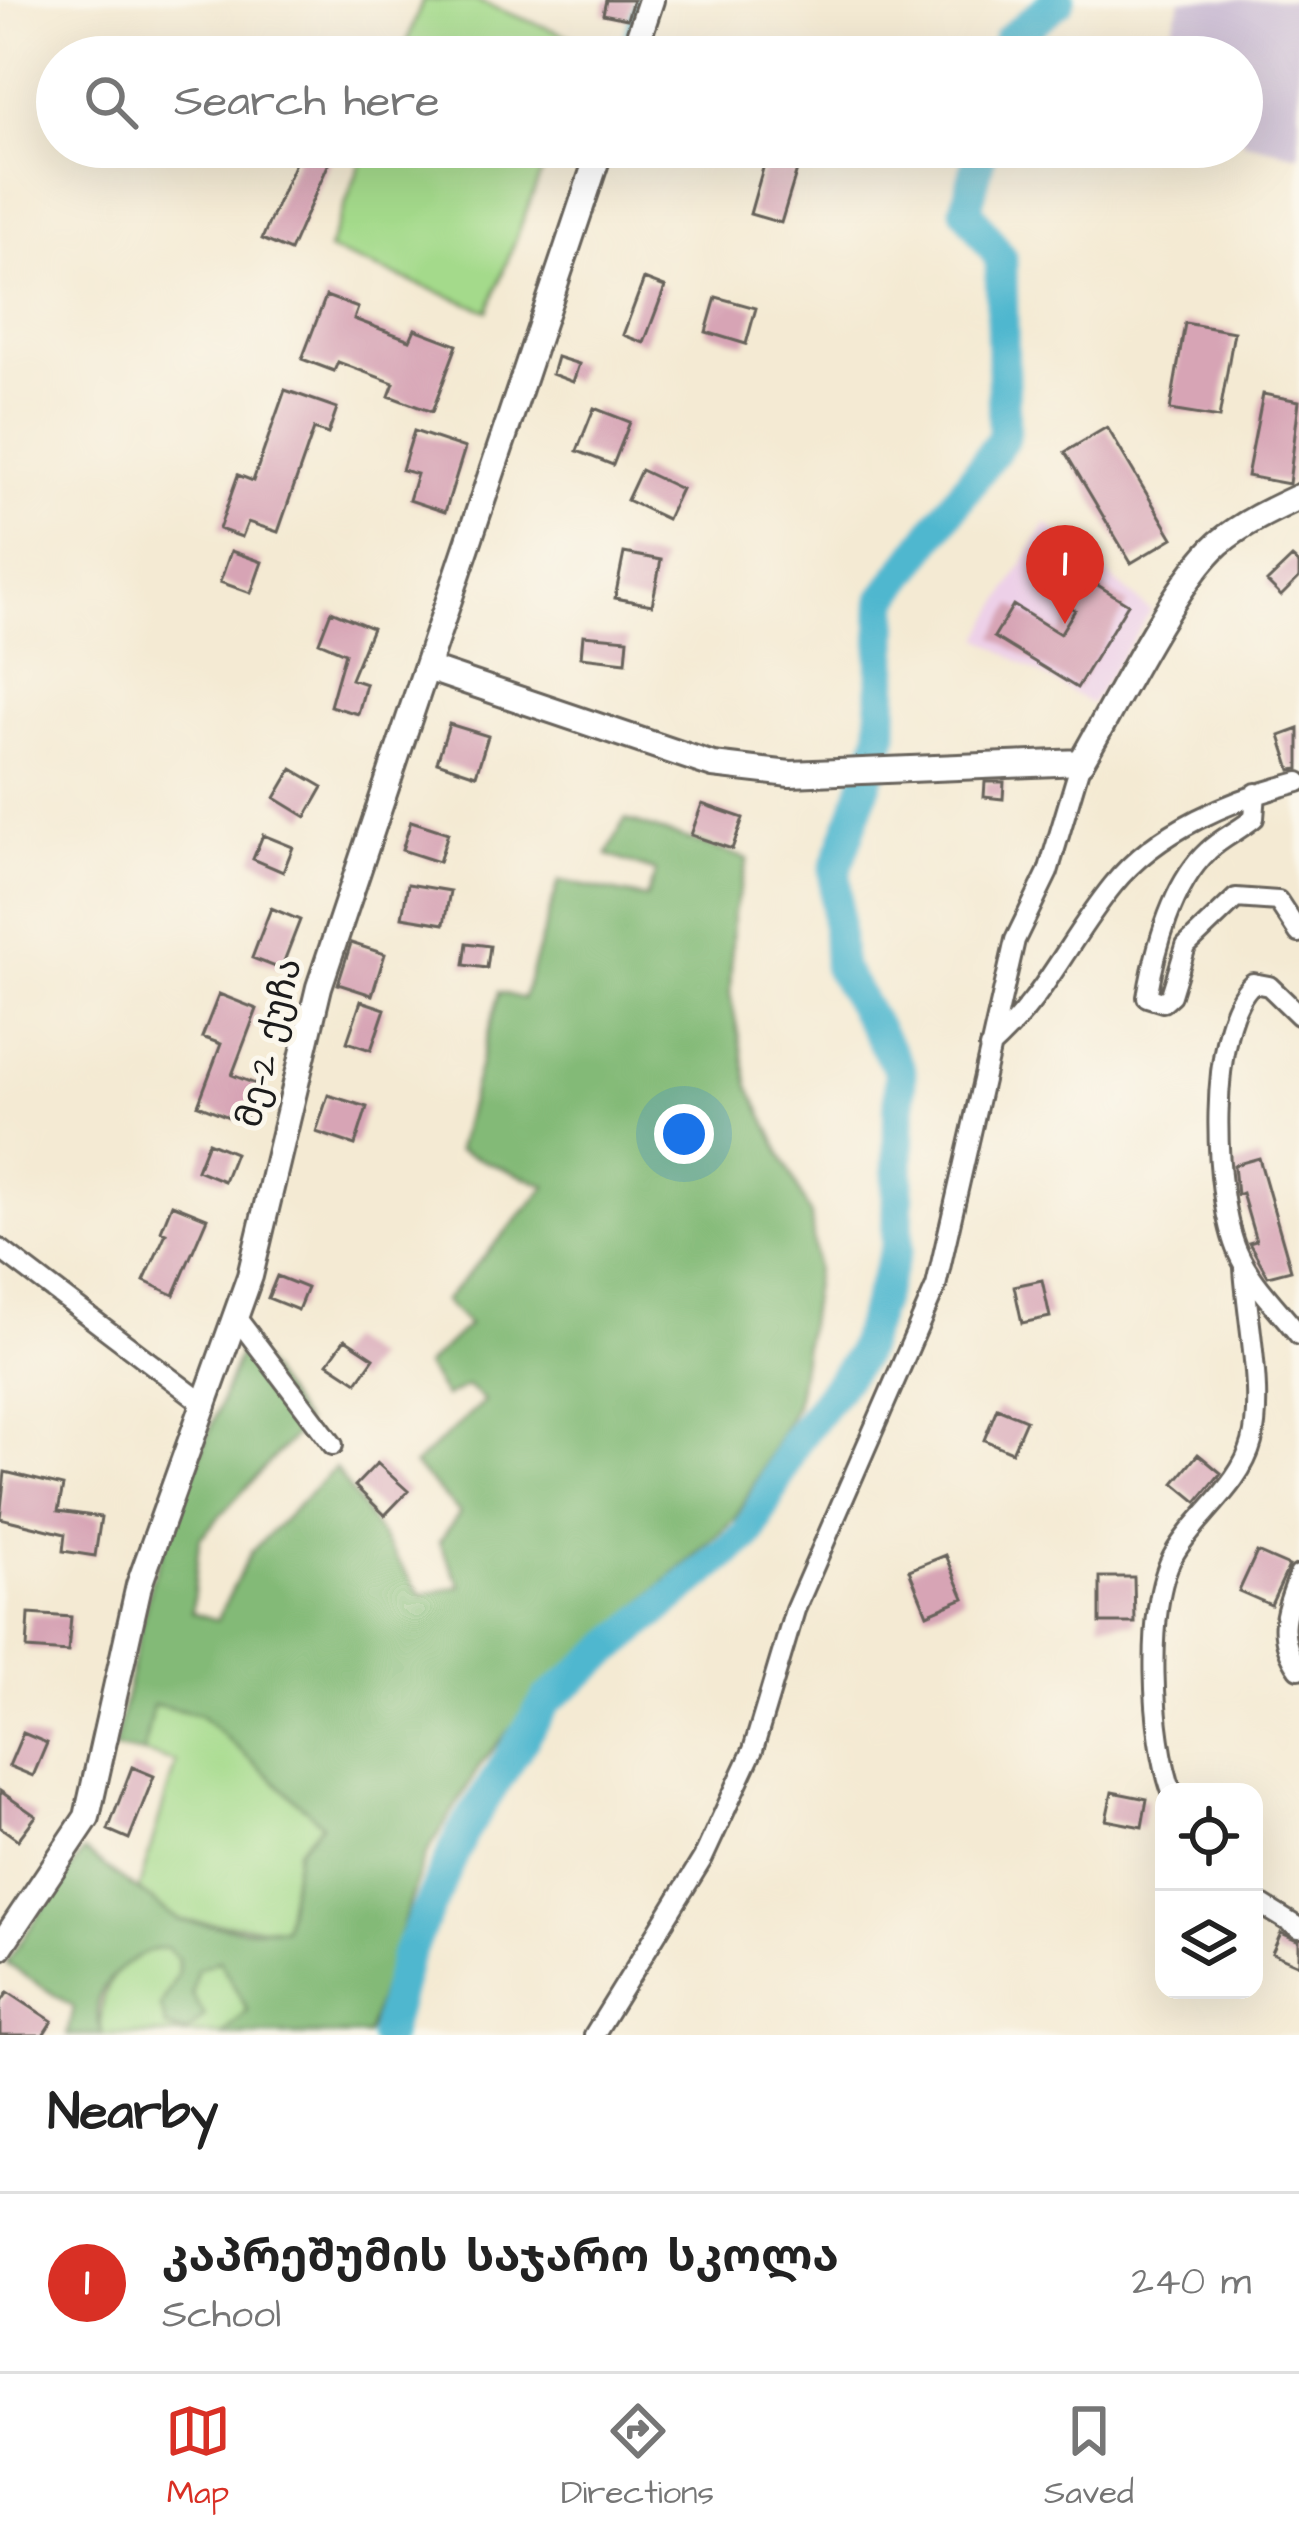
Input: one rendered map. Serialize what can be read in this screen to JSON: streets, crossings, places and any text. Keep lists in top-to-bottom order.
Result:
{
  "streets": {
    "street": ["მე-2 ქუჩა"]
  },
  "page": {
    "search": "Search here",
    "pins": "1",
    "heading": "Nearby",
    "list": [
      {
        "mark": "1",
        "name": "კაპრეშუმის საჯარო სკოლა",
        "note": "School",
        "value": "240 m"
      }
    ],
    "nav": ["Map", "Directions", "Saved"]
  }
}
